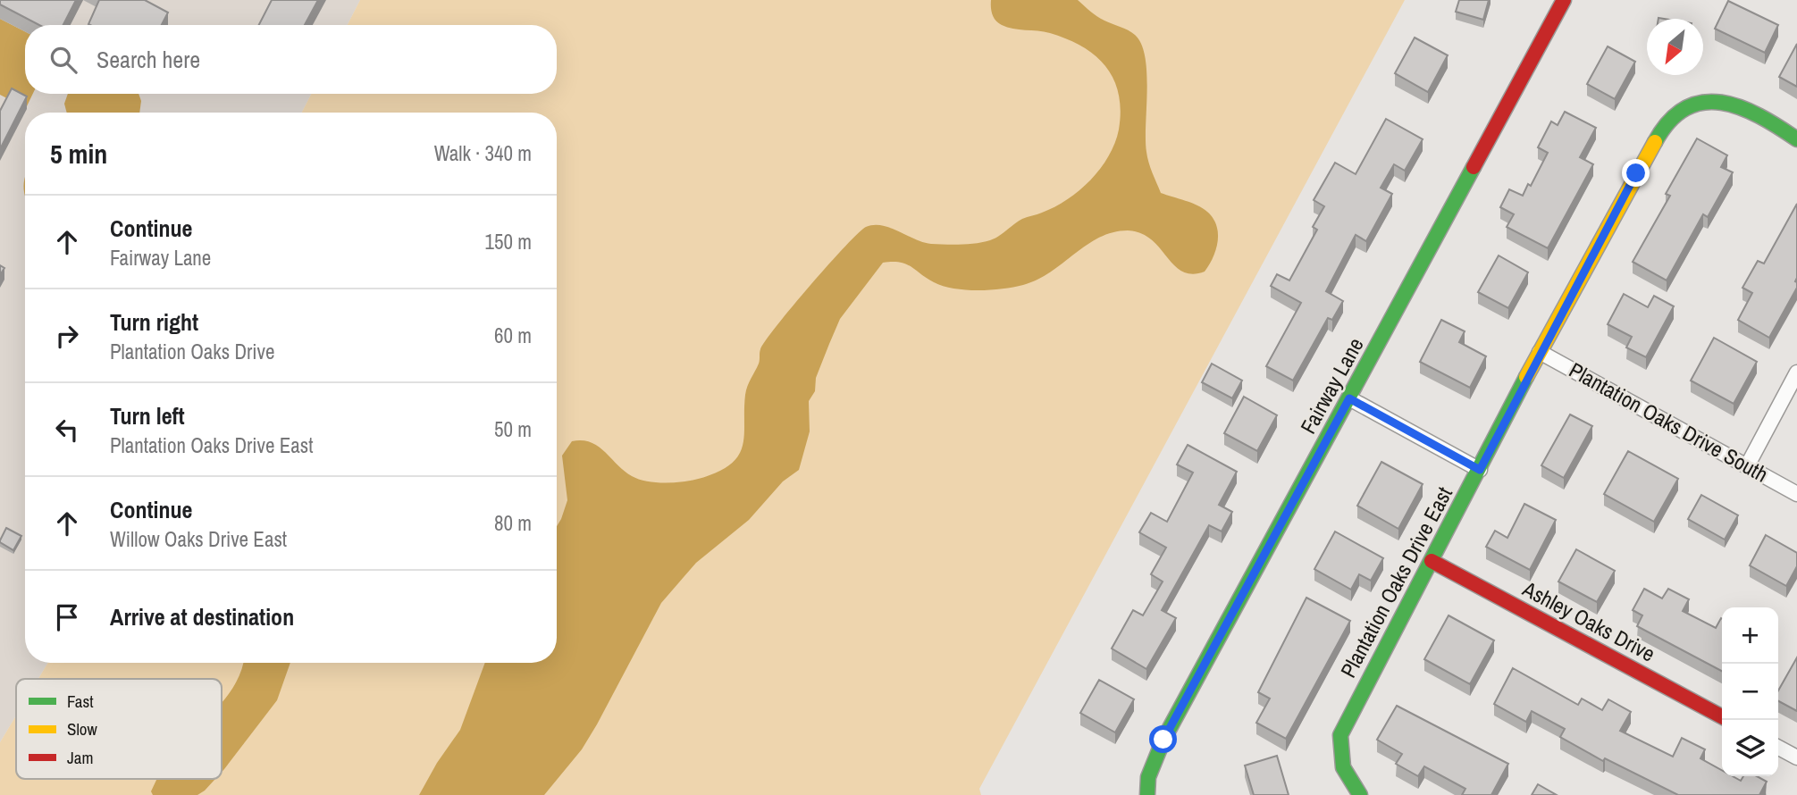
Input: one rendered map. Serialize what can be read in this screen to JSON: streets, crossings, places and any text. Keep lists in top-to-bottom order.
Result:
{
  "streets": {
    "street": [
      "Fairway Lane",
      "Plantation Oaks Drive South",
      "Plantation Oaks Drive East",
      "Ashley Oaks Drive"
    ]
  },
  "crossings": [
    ["Plantation Oaks Drive South", "Plantation Oaks Drive East"],
    ["Plantation Oaks Drive East", "Ashley Oaks Drive"]
  ],
  "legend": ["Fast", "Slow", "Jam"],
  "north": "bottom left",
  "page": {
    "search": "Search here",
    "heading": ["5 min", "Walk · 340 m"],
    "list": [
      ["Continue", "Fairway Lane", "150 m"],
      ["Turn right", "Plantation Oaks Drive", "60 m"],
      ["Turn left", "Plantation Oaks Drive East", "50 m"],
      ["Continue", "Willow Oaks Drive East", "80 m"],
      "Arrive at destination"
    ],
    "map_buttons": ["+", "−"]
  }
}
